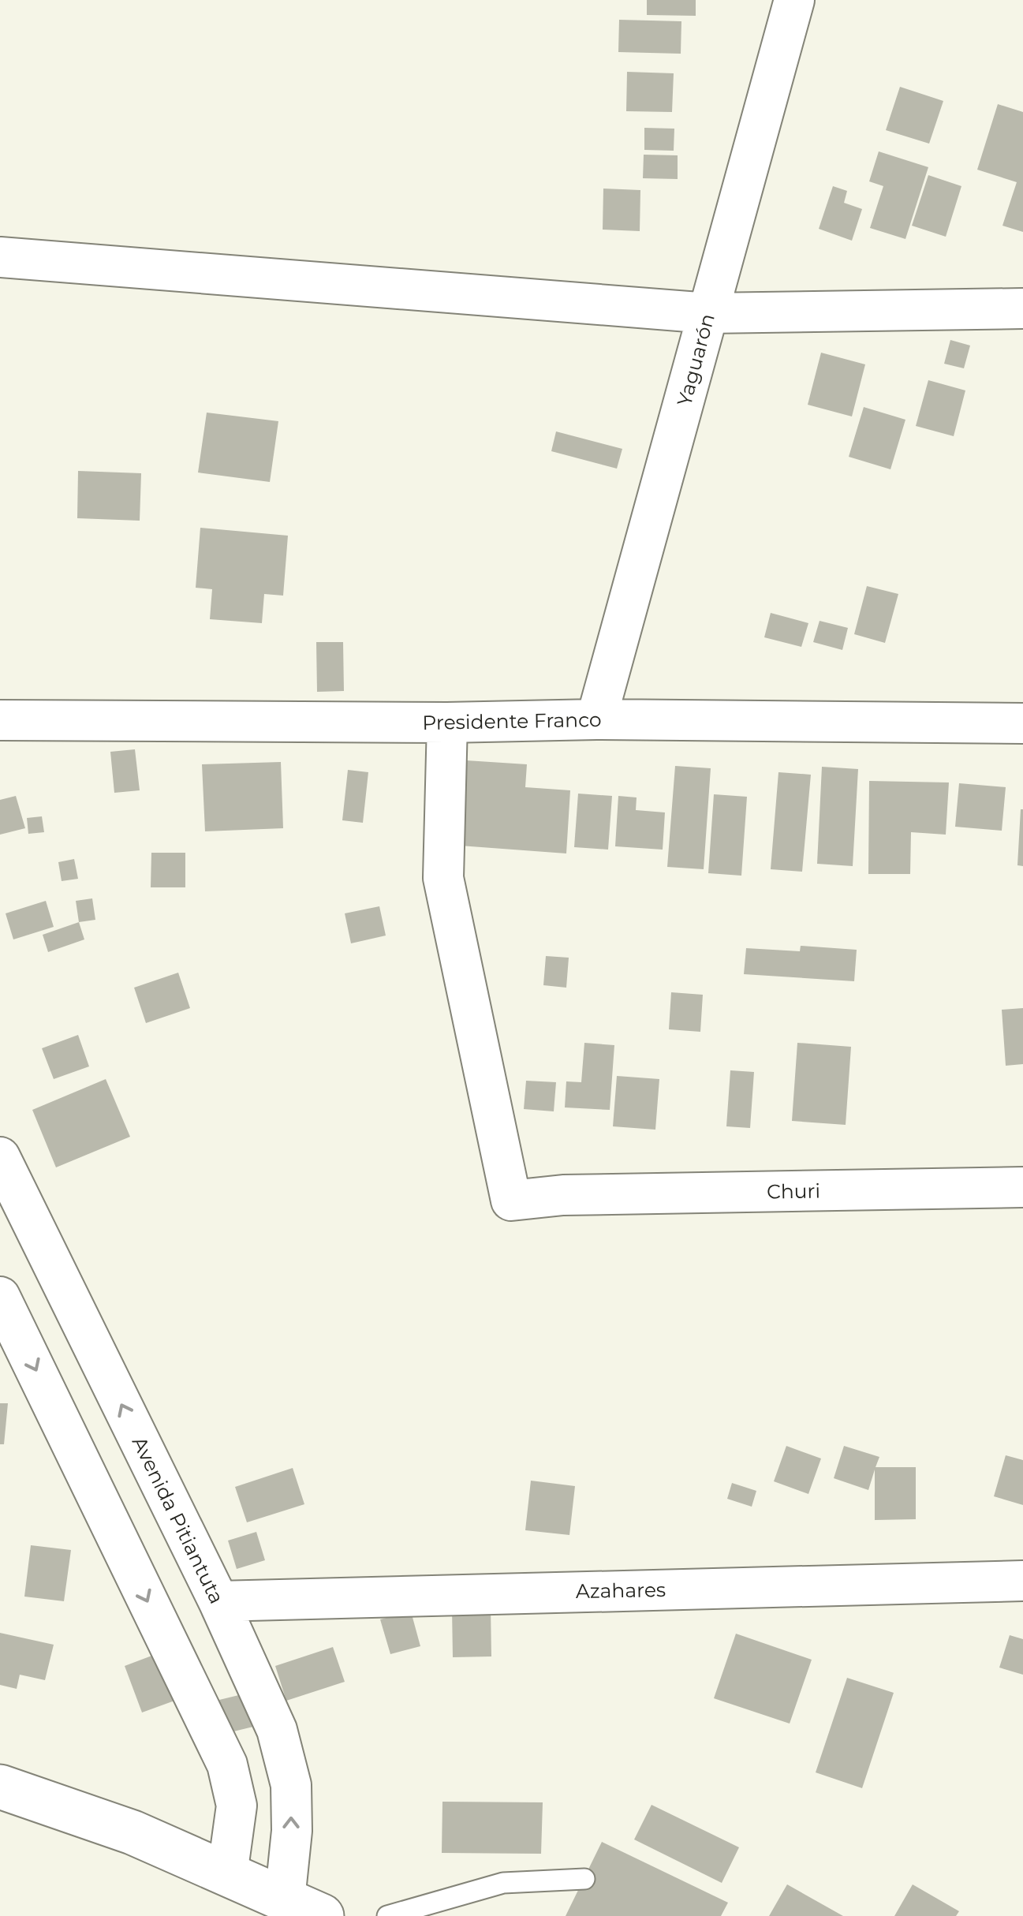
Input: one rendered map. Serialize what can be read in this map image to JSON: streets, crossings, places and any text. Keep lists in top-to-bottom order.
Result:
{
  "streets": {
    "street": [
      "Yaguarón",
      "Presidente Franco",
      "Churi",
      "Avenida Pitiantuta",
      "Azahares"
    ]
  },
  "crossings": [
    ["Yaguarón", "Presidente Franco"],
    ["Presidente Franco", "Churi"],
    ["Avenida Pitiantuta", "Azahares"]
  ]
}
